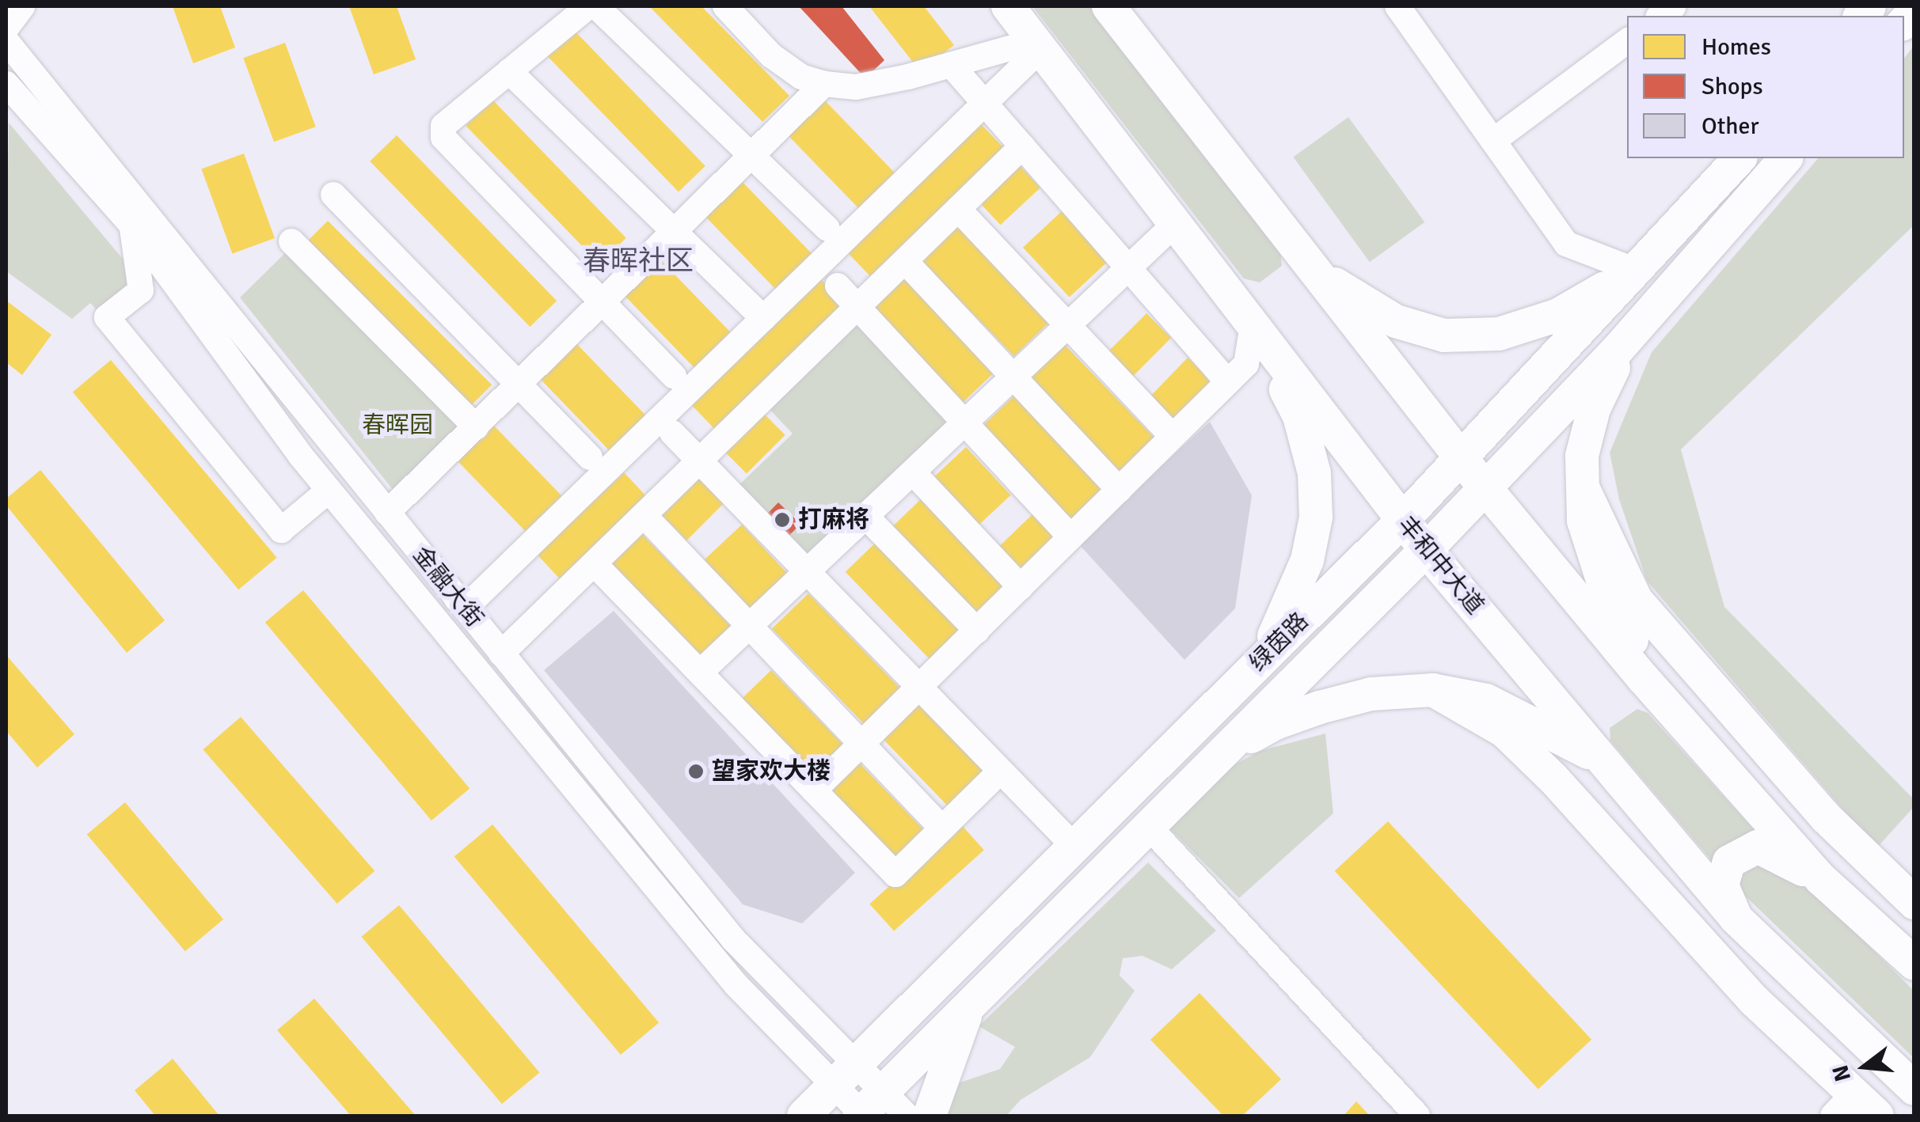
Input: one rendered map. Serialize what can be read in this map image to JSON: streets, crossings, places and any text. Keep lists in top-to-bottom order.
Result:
{
  "streets": {
    "main road": ["丰和中大道", "绿茵路"],
    "street": ["金融大街"]
  },
  "crossings": [
    ["丰和中大道", "绿茵路"],
    ["金融大街", "绿茵路"]
  ],
  "districts": ["春晖社区"],
  "parks": ["春晖园"],
  "places": ["打麻将", "望家欢大楼"],
  "legend": ["Homes", "Shops", "Other"],
  "north": "left"
}
